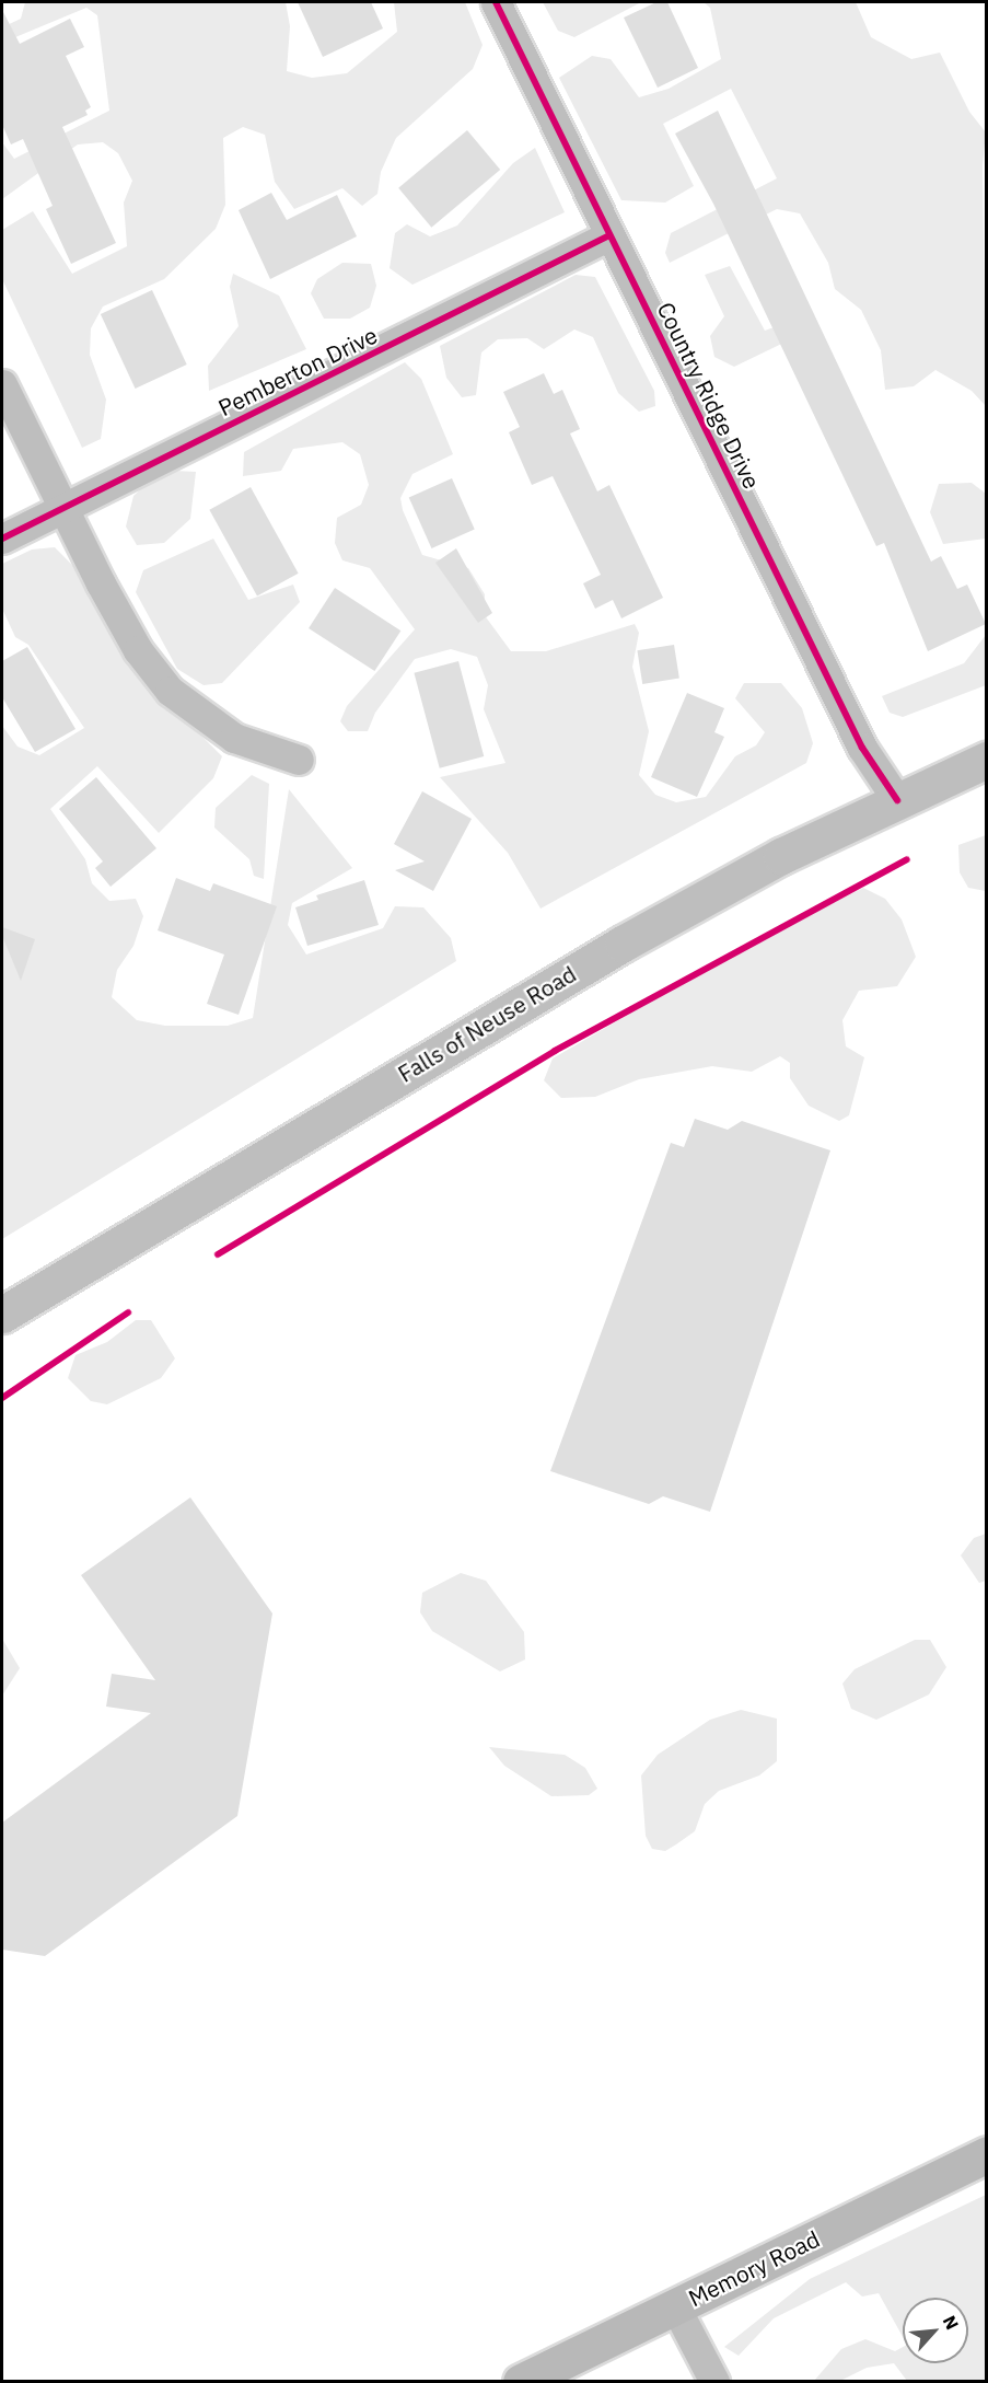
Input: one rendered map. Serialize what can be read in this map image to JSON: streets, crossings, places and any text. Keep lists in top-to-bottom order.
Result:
{
  "streets": {
    "main road": ["Falls of Neuse Road"],
    "street": ["Pemberton Drive", "Country Ridge Drive", "Memory Road"]
  },
  "crossings": [
    ["Pemberton Drive", "Country Ridge Drive"],
    ["Country Ridge Drive", "Falls of Neuse Road"]
  ],
  "north": "top right"
}
